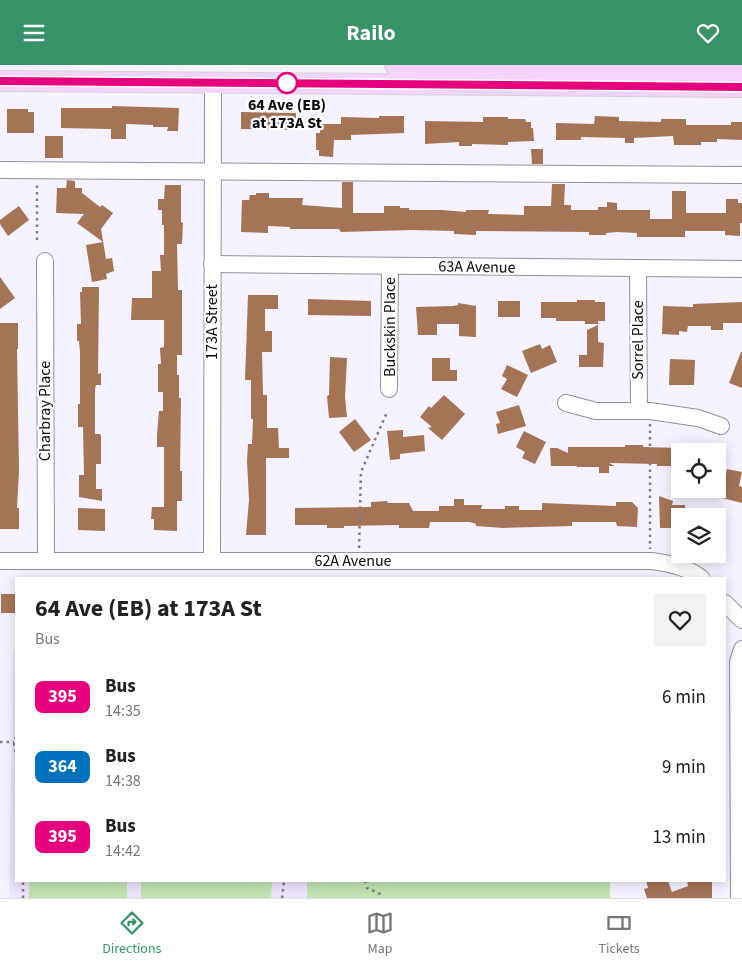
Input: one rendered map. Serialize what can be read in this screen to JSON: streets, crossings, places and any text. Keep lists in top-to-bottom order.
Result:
{
  "streets": {
    "street": [
      "63A Avenue",
      "173A Street",
      "Buckskin Place",
      "Sorrel Place",
      "Charbray Place",
      "62A Avenue"
    ]
  },
  "crossings": [
    ["63A Avenue", "173A Street"],
    ["63A Avenue", "Buckskin Place"],
    ["63A Avenue", "Sorrel Place"],
    ["173A Street", "62A Avenue"],
    ["Charbray Place", "62A Avenue"]
  ],
  "places": ["64 Ave (EB) at 173A St"],
  "lines": ["bus line 395"],
  "page": {
    "header": "Railo",
    "heading": ["64 Ave (EB) at 173A St", "Bus"],
    "list": [
      {
        "mark": "395",
        "name": "Bus",
        "note": "14:35",
        "value": "6 min"
      },
      {
        "mark": "364",
        "name": "Bus",
        "note": "14:38",
        "value": "9 min"
      },
      {
        "mark": "395",
        "name": "Bus",
        "note": "14:42",
        "value": "13 min"
      }
    ],
    "tabs": ["Directions", "Map", "Tickets"]
  }
}
